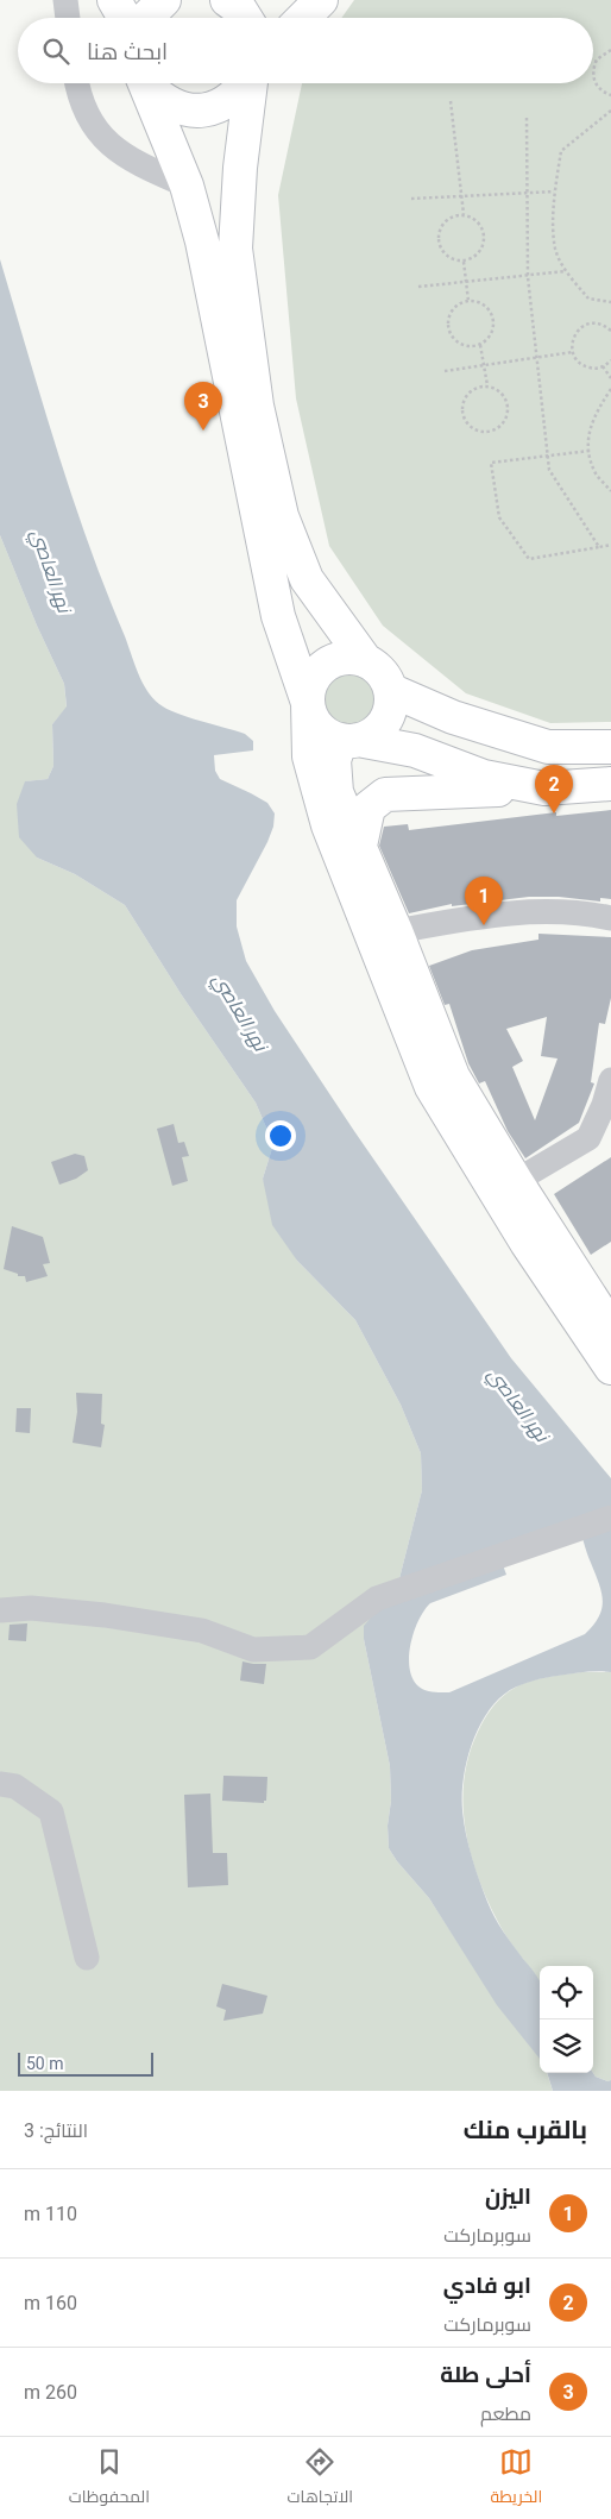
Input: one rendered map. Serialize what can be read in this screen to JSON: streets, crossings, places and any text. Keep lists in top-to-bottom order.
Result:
{
  "water": ["نهر العاصي"],
  "scale_bar": "50 m",
  "page": {
    "search": "ابحث هنا",
    "pins": ["3", "2", "1"],
    "scale": "50 m",
    "heading": ["بالقرب منك", "النتائج: 3"],
    "list": [
      {
        "mark": "1",
        "name": "اليزن",
        "note": "سوبرماركت",
        "value": "110 m"
      },
      {
        "mark": "2",
        "name": "ابو فادي",
        "note": "سوبرماركت",
        "value": "160 m"
      },
      {
        "mark": "3",
        "name": "أحلى طلة",
        "note": "مطعم",
        "value": "260 m"
      }
    ],
    "nav": ["الخريطة", "الاتجاهات", "المحفوظات"]
  }
}
